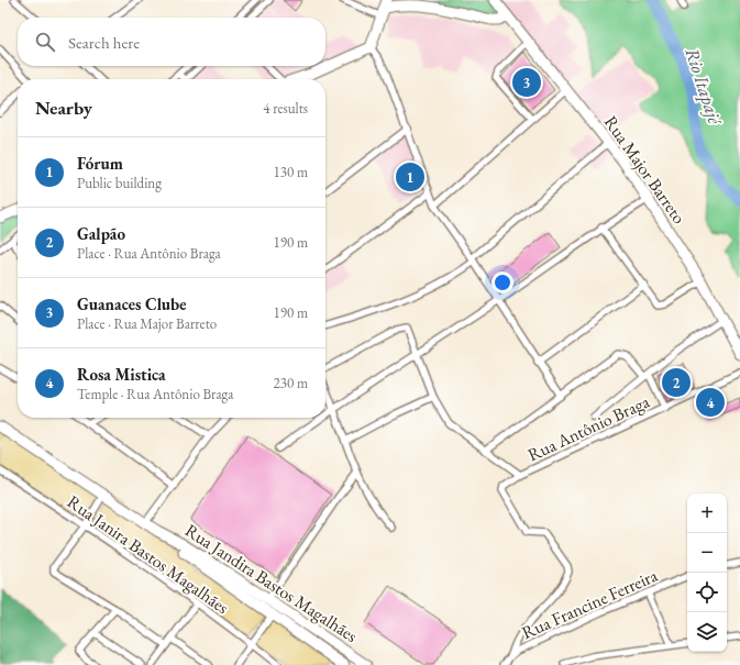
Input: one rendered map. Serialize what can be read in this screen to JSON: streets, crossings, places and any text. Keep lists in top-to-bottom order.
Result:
{
  "streets": {
    "main road": ["Rua Major Barreto", "Rua Jandira Bastos Magalhães"],
    "street": ["Rua Antônio Braga", "Rua Janira Bastos Magalhães", "Rua Francine Ferreira"]
  },
  "crossings": [
    ["Rua Antônio Braga", "Rua Francine Ferreira"]
  ],
  "water": ["Rio Itapajé"],
  "page": {
    "search": "Search here",
    "pins": [
      "3",
      "1",
      "2",
      "4"
    ],
    "heading": ["Nearby", "4 results"],
    "list": [
      {
        "mark": "1",
        "name": "Fórum",
        "note": "Public building",
        "value": "130 m"
      },
      {
        "mark": "2",
        "name": "Galpão",
        "note": "Place · Rua Antônio Braga",
        "value": "190 m"
      },
      {
        "mark": "3",
        "name": "Guanaces Clube",
        "note": "Place · Rua Major Barreto",
        "value": "190 m"
      },
      {
        "mark": "4",
        "name": "Rosa Mistica",
        "note": "Temple · Rua Antônio Braga",
        "value": "230 m"
      }
    ],
    "map_buttons": ["+", "−"]
  }
}
